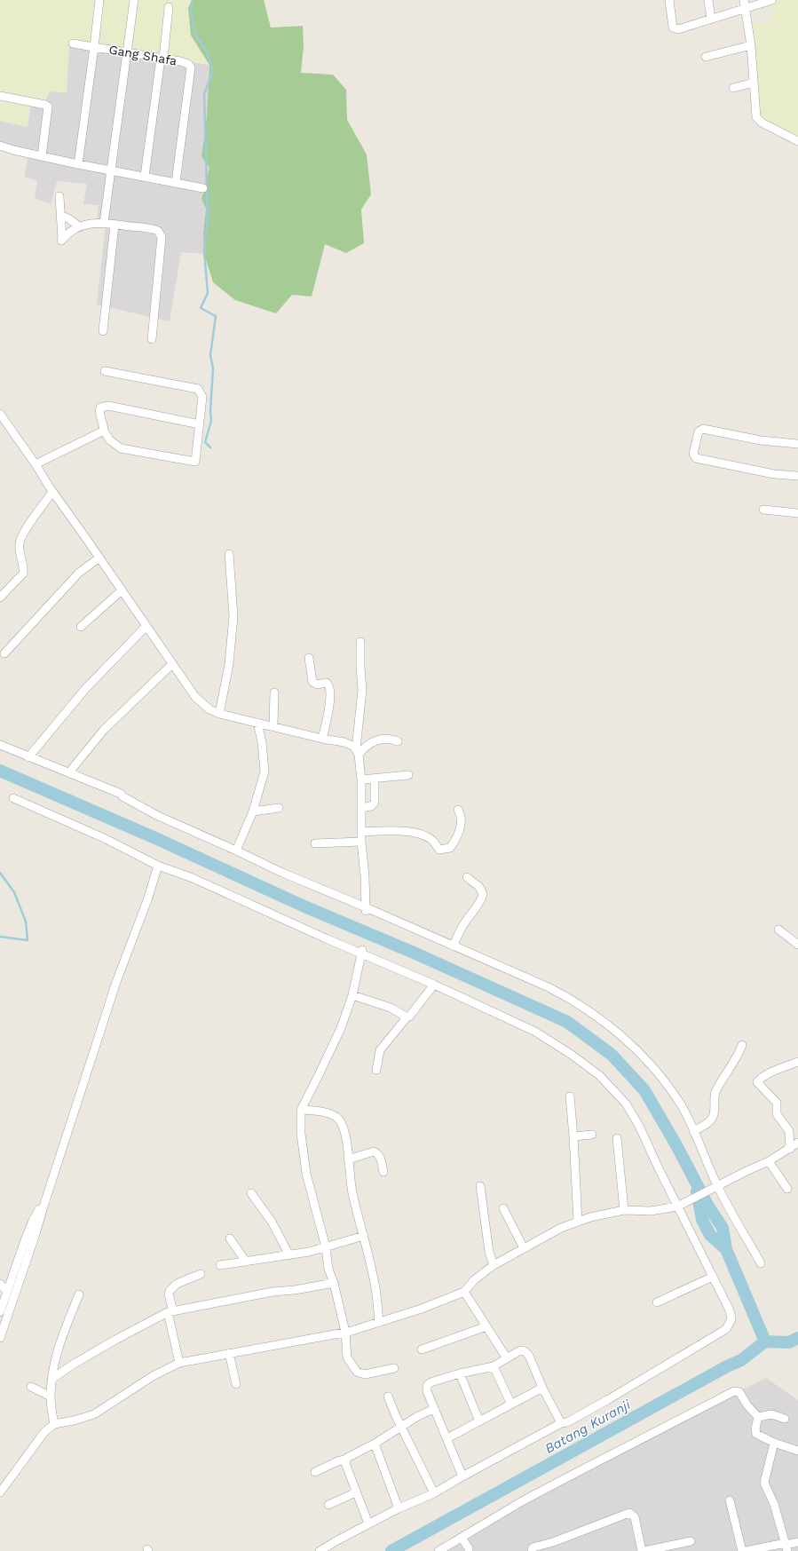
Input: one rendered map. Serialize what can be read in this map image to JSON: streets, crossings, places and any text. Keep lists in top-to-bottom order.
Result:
{
  "streets": {
    "street": ["Gang Shafa"]
  },
  "water": ["Batang Kuranji"]
}
